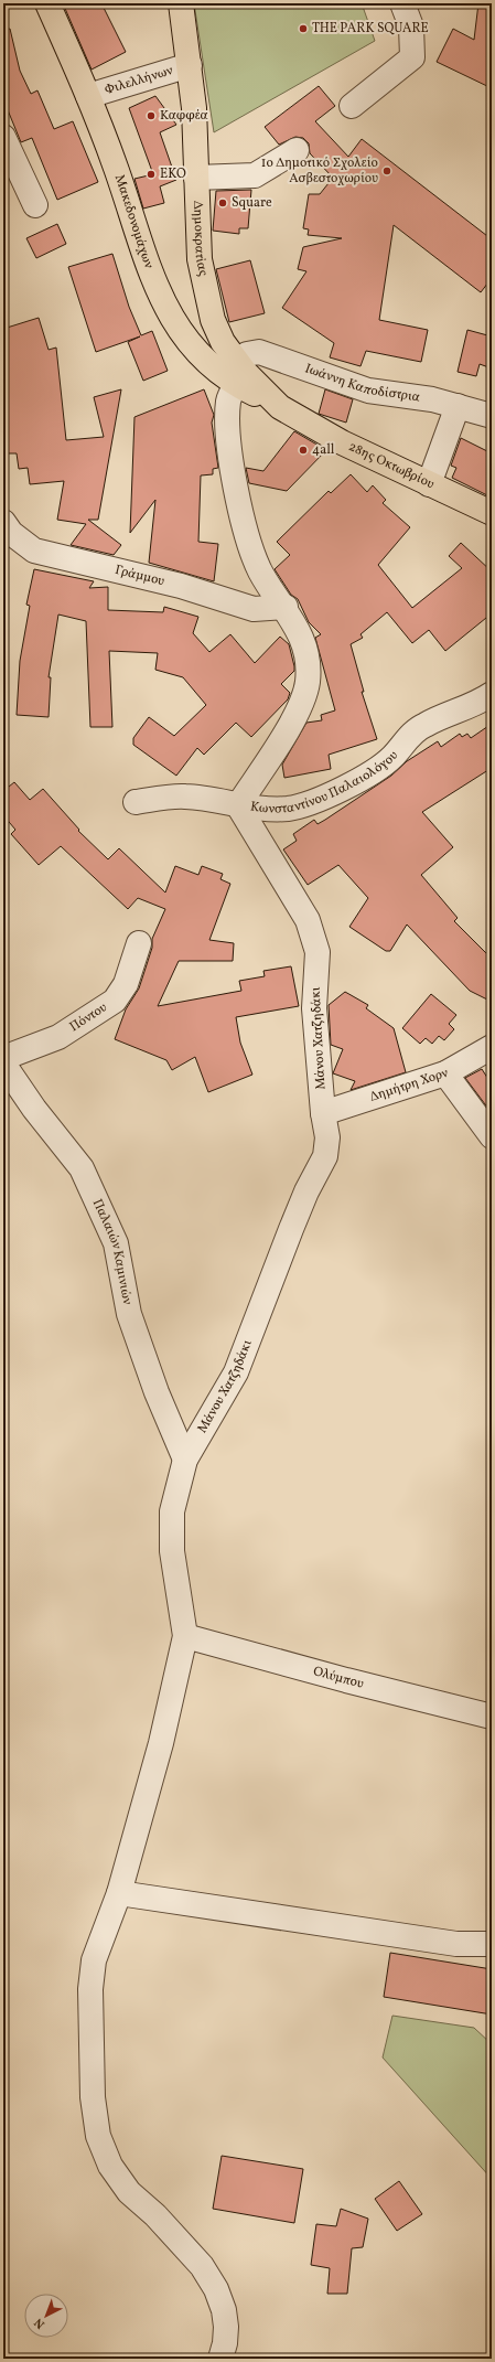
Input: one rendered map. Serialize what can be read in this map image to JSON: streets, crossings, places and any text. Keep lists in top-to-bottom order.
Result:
{
  "streets": {
    "main road": ["Μακεδονομάχων", "Δημοκρατίας", "28ης Οκτωβρίου"],
    "street": [
      "Φιλελλήνων",
      "Ιωάννη Καποδίστρια",
      "Γράμμου",
      "Κωνσταντίνου Παλαιολόγου",
      "Πόντου",
      "Μάνου Χατζηδάκι",
      "Δημήτρη Χορν",
      "Παλαιών Καμινιών",
      "Ολύμπου"
    ]
  },
  "crossings": [
    ["Φιλελλήνων", "Μακεδονομάχων"],
    ["Φιλελλήνων", "Δημοκρατίας"],
    ["Μακεδονομάχων", "Δημοκρατίας"],
    ["Μακεδονομάχων", "Ιωάννη Καποδίστρια"],
    ["Δημοκρατίας", "Ιωάννη Καποδίστρια"],
    ["Δημοκρατίας", "28ης Οκτωβρίου"],
    ["Κωνσταντίνου Παλαιολόγου", "Μάνου Χατζηδάκι"],
    ["Μάνου Χατζηδάκι", "Δημήτρη Χορν"],
    ["Μάνου Χατζηδάκι", "Παλαιών Καμινιών"],
    ["Μάνου Χατζηδάκι", "Ολύμπου"]
  ],
  "places": [
    "THE PARK SQUARE",
    "Καφφέα",
    "1ο Δημοτικό Σχολείο Ασβεστοχωρίου",
    "EKO",
    "Square",
    "4all"
  ],
  "north": "bottom left"
}
